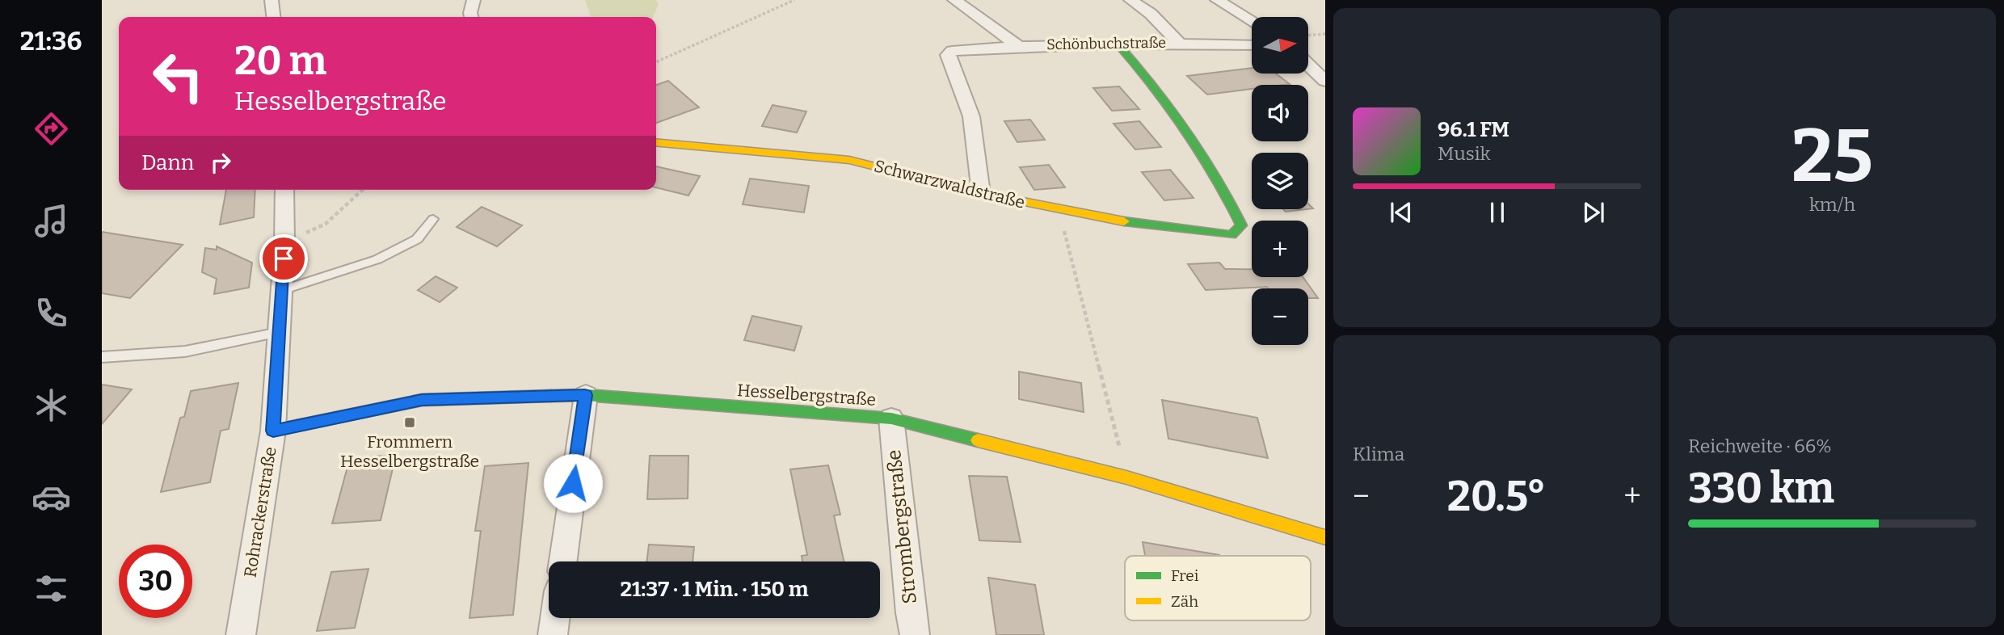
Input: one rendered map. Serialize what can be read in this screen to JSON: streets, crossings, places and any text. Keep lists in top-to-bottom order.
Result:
{
  "streets": {
    "street": [
      "Schönbuchstraße",
      "Schwarzwaldstraße",
      "Hesselbergstraße",
      "Rohrackerstraße",
      "Strombergstraße"
    ]
  },
  "crossings": [
    ["Schönbuchstraße", "Schwarzwaldstraße"],
    ["Hesselbergstraße", "Rohrackerstraße"],
    ["Hesselbergstraße", "Strombergstraße"]
  ],
  "places": {
    "transit": ["Frommern Hesselbergstraße"]
  },
  "legend": ["Frei", "Zäh"],
  "north": "right",
  "page": {
    "tabs": "21:36",
    "tile": [
      ["25", "km/h"],
      "Klima",
      ["Reichweite · 66%", "330 km"]
    ],
    "map_buttons": ["+", "−"],
    "turn": ["20 m", "Hesselbergstraße"],
    "song": ["96.1 FM", "Musik"],
    "then": "Dann",
    "heat": ["−", "20.5°", "+"],
    "limit": "30",
    "trip": "21:37 · 1 Min. · 150 m"
  }
}
